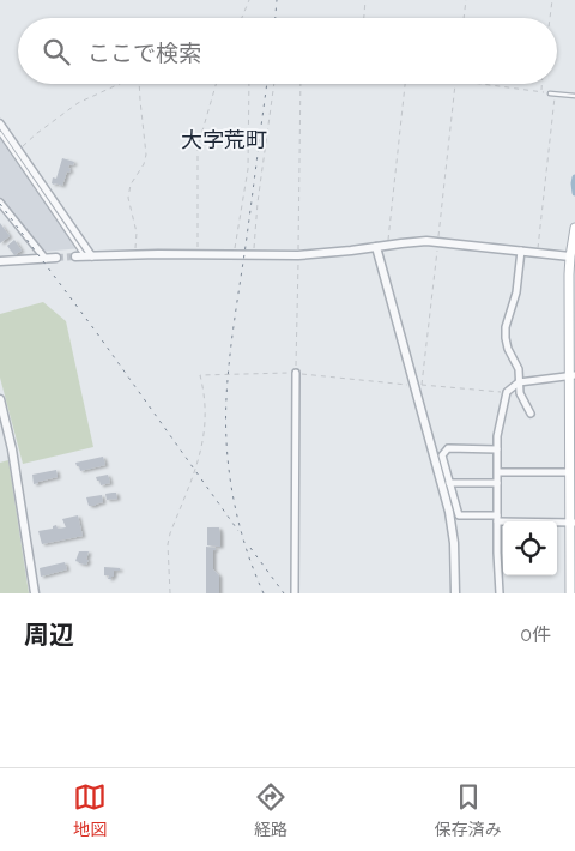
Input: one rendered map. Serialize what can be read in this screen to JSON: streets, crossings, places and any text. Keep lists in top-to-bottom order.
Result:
{
  "districts": ["大字荒町"],
  "page": {
    "search": "ここで検索",
    "heading": ["周辺", "0件"],
    "nav": ["地図", "経路", "保存済み"]
  }
}
